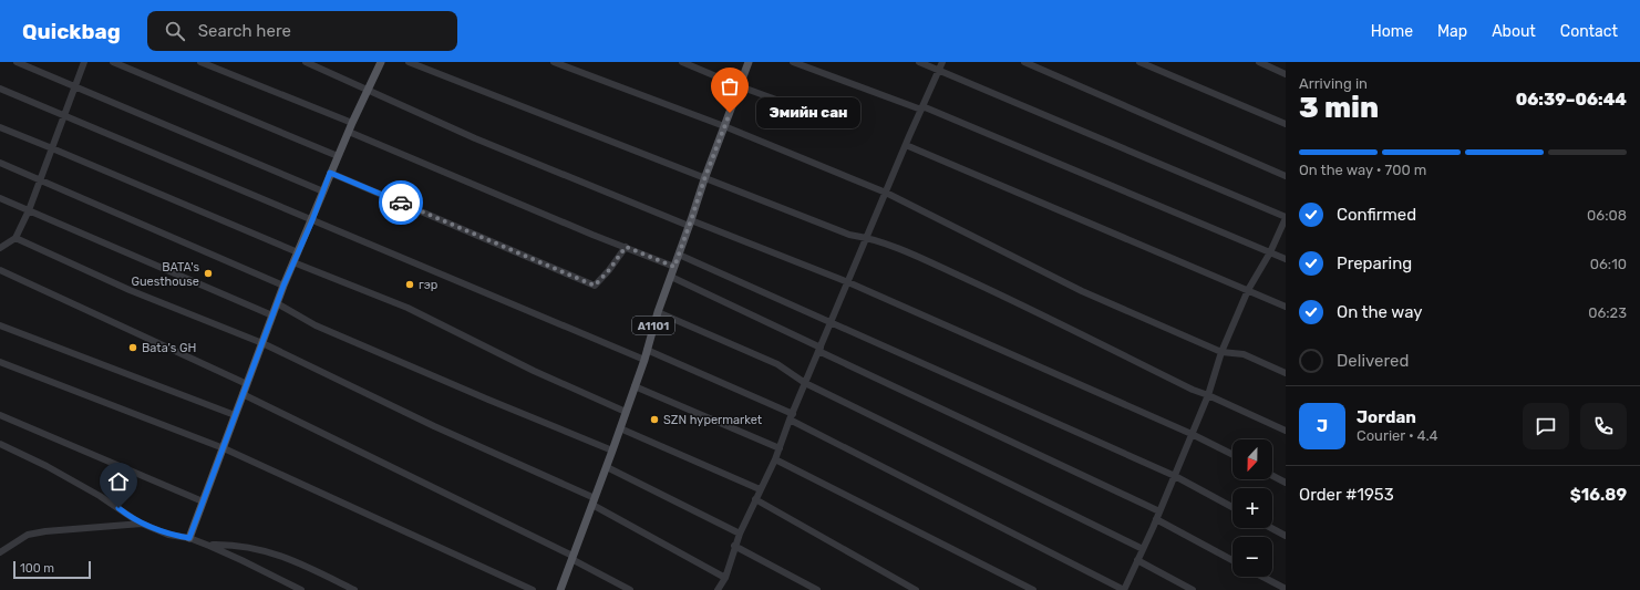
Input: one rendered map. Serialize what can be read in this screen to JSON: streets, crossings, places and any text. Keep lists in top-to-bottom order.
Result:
{
  "streets": {
    "main road": ["A1101"]
  },
  "places": [
    "Эмийн сан",
    "BATA's Guesthouse",
    "гэр",
    "Bata's GH",
    "SZN hypermarket"
  ],
  "scale_bar": "100 m",
  "north": "bottom",
  "page": {
    "header": "Quickbag",
    "search": "Search here",
    "nav": [
      "Home",
      "Map",
      "About",
      "Contact"
    ],
    "heading": ["3 min", "Arriving in", "06:39–06:44"],
    "panel": [
      "Jordan",
      "Courier · 4.4",
      "Order #1953",
      "$16.89"
    ],
    "bubble": "Эмийн сан",
    "bar": "On the way · 700 m",
    "list": [
      ["Confirmed", "06:08"],
      ["Preparing", "06:10"],
      ["On the way", "06:23"],
      "Delivered"
    ],
    "round": "J",
    "map_buttons": ["+", "−"],
    "scale": "100 m"
  }
}
